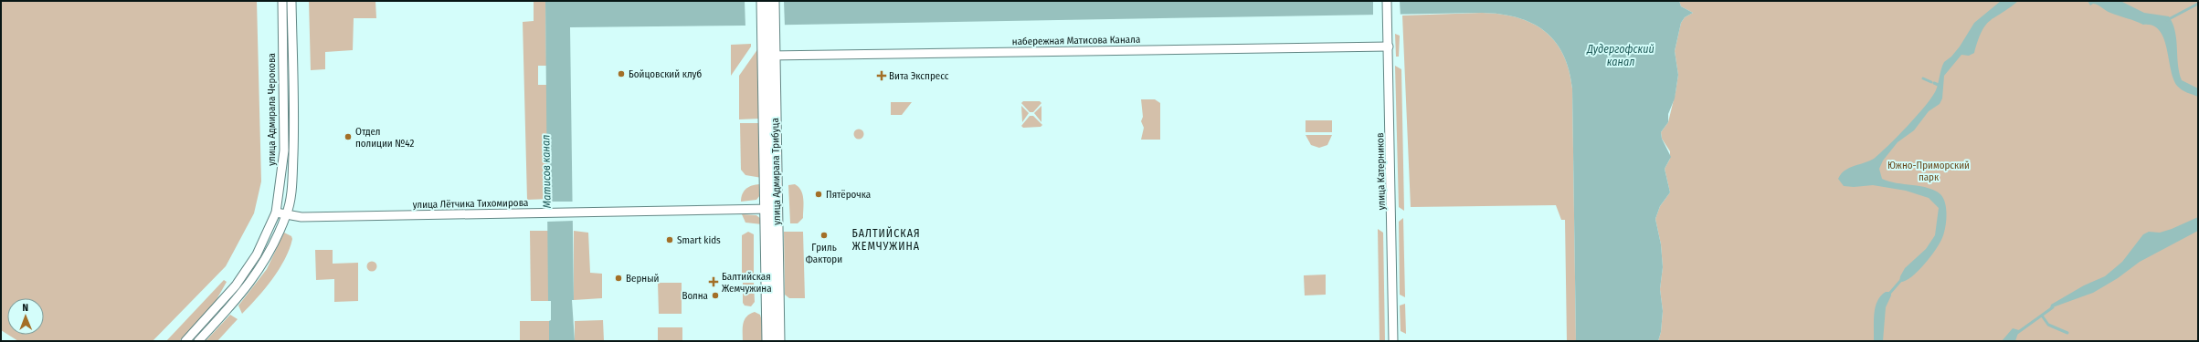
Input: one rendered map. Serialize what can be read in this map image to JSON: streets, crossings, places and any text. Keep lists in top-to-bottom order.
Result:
{
  "streets": {
    "street": [
      "набережная Матисова Канала",
      "улица Адмирала Черокова",
      "улица Адмирала Трибуца",
      "улица Катерников",
      "улица Лётчика Тихомирова"
    ]
  },
  "crossings": [
    ["набережная Матисова Канала", "улица Адмирала Трибуца"],
    ["набережная Матисова Канала", "улица Катерников"],
    ["улица Адмирала Черокова", "улица Лётчика Тихомирова"],
    ["улица Адмирала Трибуца", "улица Лётчика Тихомирова"]
  ],
  "districts": ["БАЛТИЙСКАЯ ЖЕМЧУЖИНА"],
  "water": ["Дудергофский канал", "Матисов канал"],
  "parks": ["Южно-Приморский парк"],
  "places": {
    "other": [
      "Бойцовский клуб",
      "Отдел полиции №42",
      "Пятёрочка",
      "Гриль Фактори",
      "Smart kids",
      "Верный",
      "Волна"
    ],
    "health": ["Вита Экспресс", "Балтийская Жемчужина"]
  },
  "north": "top"
}
